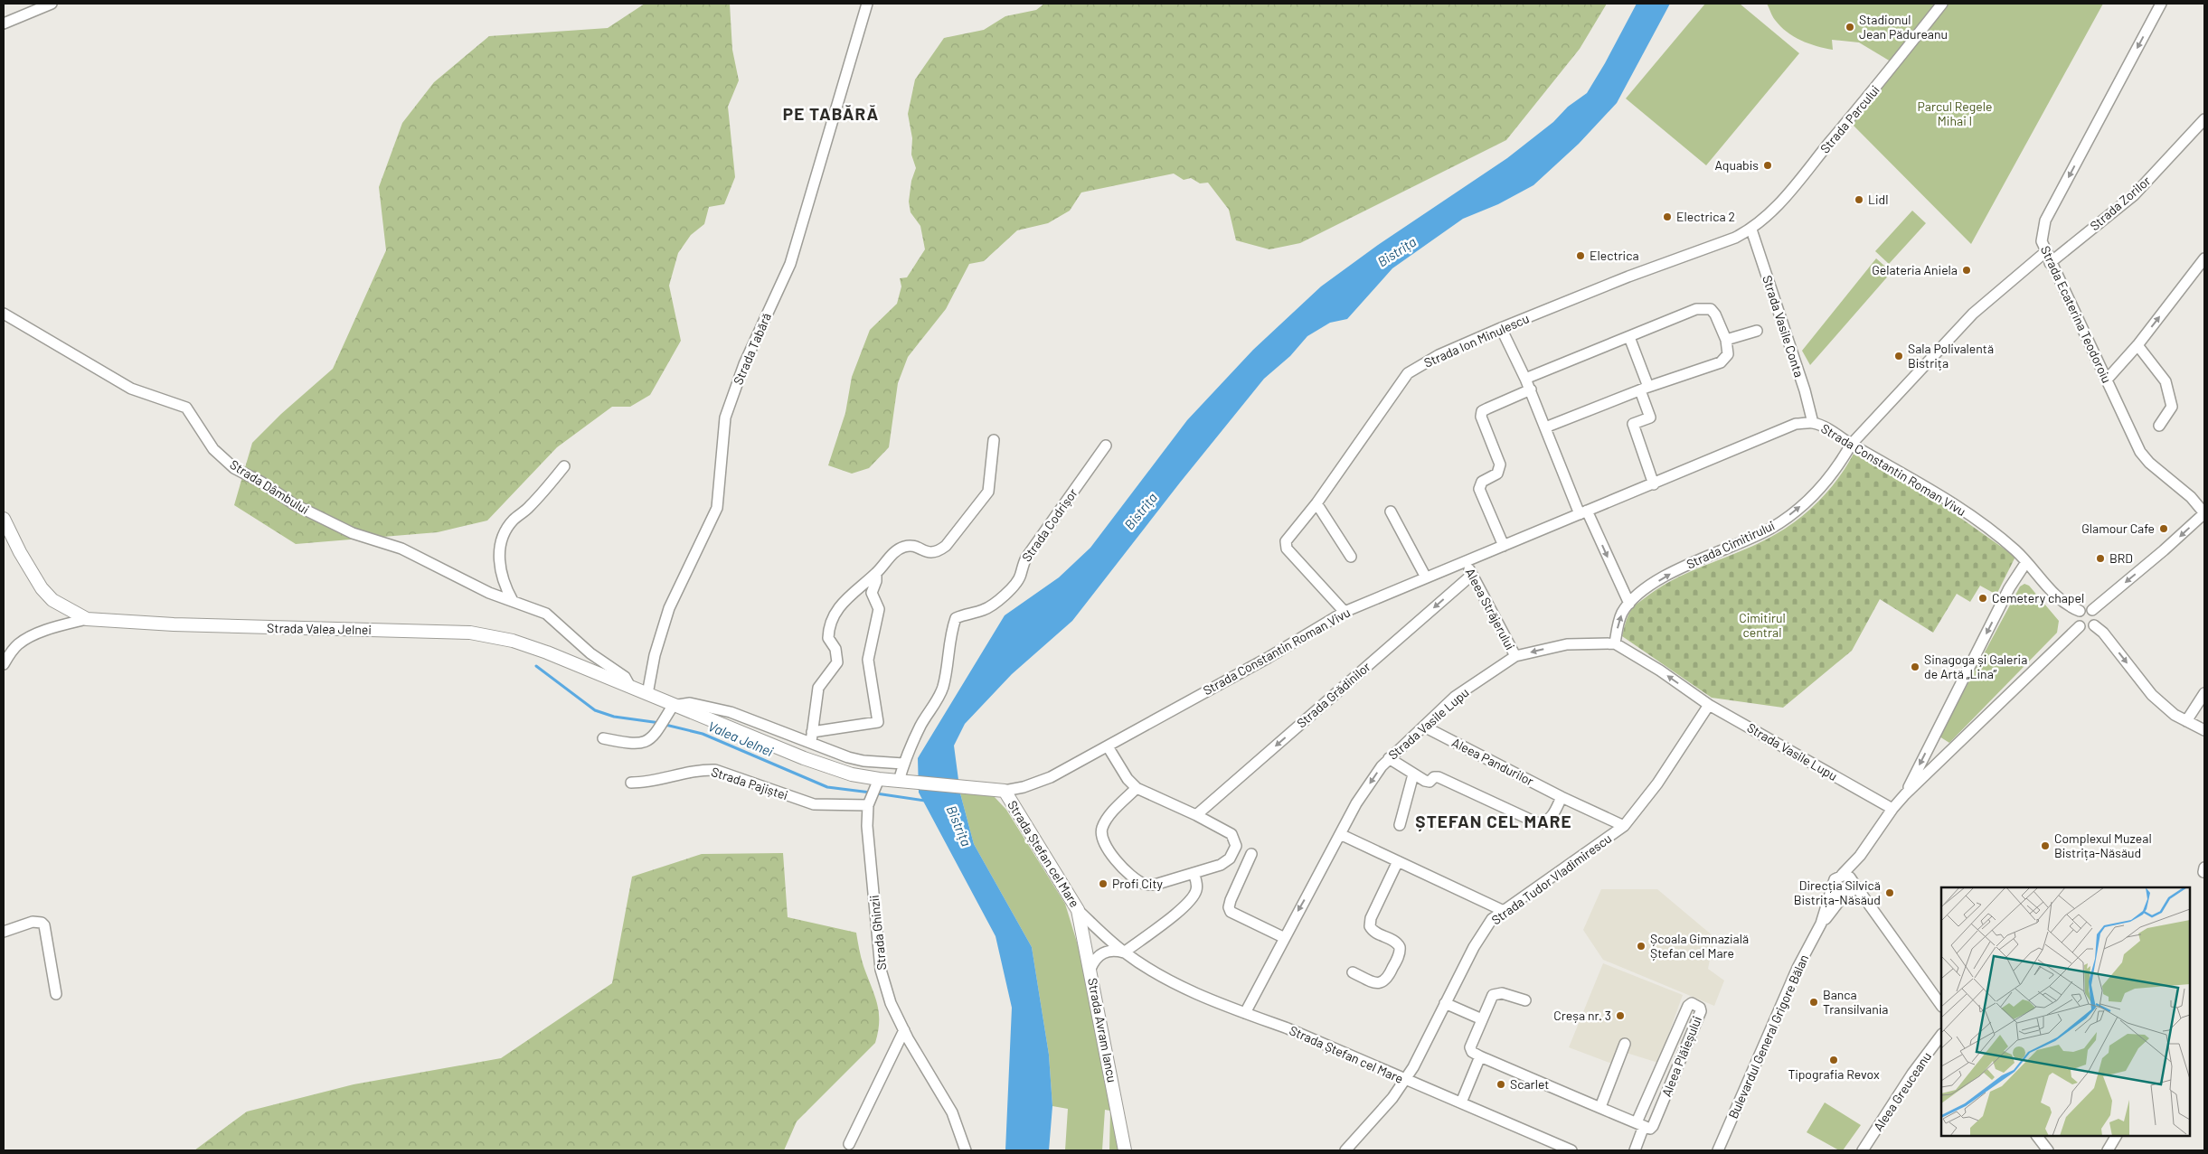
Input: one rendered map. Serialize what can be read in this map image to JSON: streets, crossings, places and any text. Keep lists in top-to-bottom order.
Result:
{
  "streets": {
    "main road": ["Strada Valea Jelnei", "Strada Ștefan cel Mare", "Strada Avram Iancu"],
    "street": [
      "Strada Parcului",
      "Strada Zorilor",
      "Strada Ecaterina Teodoroiu",
      "Strada Vasile Conta",
      "Strada Ion Minulescu",
      "Strada Tabără",
      "Strada Constantin Roman Vivu",
      "Strada Dâmbului",
      "Strada Codrișor",
      "Strada Cimitirului",
      "Aleea Străjerului",
      "Strada Grădinilor",
      "Strada Vasile Lupu",
      "Aleea Pandurilor",
      "Strada Pajiștei",
      "Strada Tudor Vladimirescu",
      "Strada Ghinzii",
      "Bulevardul General Grigore Bălan",
      "Aleea Plăieșului",
      "Aleea Greuceanu"
    ]
  },
  "crossings": [
    ["Strada Parcului", "Strada Vasile Conta"],
    ["Strada Parcului", "Strada Ion Minulescu"],
    ["Strada Zorilor", "Strada Ecaterina Teodoroiu"],
    ["Strada Ecaterina Teodoroiu", "Strada Cimitirului"],
    ["Strada Vasile Conta", "Strada Ion Minulescu"],
    ["Strada Vasile Conta", "Strada Constantin Roman Vivu"],
    ["Strada Ion Minulescu", "Strada Constantin Roman Vivu"],
    ["Strada Tabără", "Strada Valea Jelnei"],
    ["Strada Constantin Roman Vivu", "Strada Cimitirului"],
    ["Strada Constantin Roman Vivu", "Aleea Străjerului"],
    ["Strada Constantin Roman Vivu", "Strada Valea Jelnei"],
    ["Strada Constantin Roman Vivu", "Strada Ștefan cel Mare"],
    ["Strada Dâmbului", "Strada Valea Jelnei"],
    ["Strada Codrișor", "Strada Valea Jelnei"],
    ["Strada Cimitirului", "Strada Vasile Lupu"],
    ["Aleea Străjerului", "Strada Grădinilor"],
    ["Aleea Străjerului", "Strada Vasile Lupu"],
    ["Strada Valea Jelnei", "Strada Ștefan cel Mare"],
    ["Strada Valea Jelnei", "Strada Ghinzii"],
    ["Strada Vasile Lupu", "Aleea Pandurilor"],
    ["Strada Vasile Lupu", "Strada Ștefan cel Mare"],
    ["Strada Vasile Lupu", "Strada Tudor Vladimirescu"],
    ["Aleea Pandurilor", "Strada Tudor Vladimirescu"],
    ["Strada Pajiștei", "Strada Ghinzii"],
    ["Strada Ștefan cel Mare", "Strada Tudor Vladimirescu"],
    ["Strada Ștefan cel Mare", "Strada Avram Iancu"]
  ],
  "one_way": ["Strada Ecaterina Teodoroiu", "Strada Cimitirului", "Strada Grădinilor"],
  "districts": ["PE TABĂRĂ", "ȘTEFAN CEL MARE"],
  "water": ["Bistrița", "Valea Jelnei"],
  "parks": ["Parcul Regele Mihai I", "Cimitirul central"],
  "places": [
    "Stadionul Jean Pădureanu",
    "Aquabis",
    "Lidl",
    "Electrica 2",
    "Electrica",
    "Gelateria Aniela",
    "Sala Polivalentă Bistrița",
    "Glamour Cafe",
    "BRD",
    "Cemetery chapel",
    "Sinagoga și Galeria de Artă „Lina”",
    "Complexul Muzeal Bistrița-Năsăud",
    "Profi City",
    "Direcția Silvică Bistrița-Năsăud",
    "Școala Gimnazială Ștefan cel Mare",
    "Banca Transilvania",
    "Creșa nr. 3",
    "Tipografia Revox",
    "Scarlet"
  ]
}
